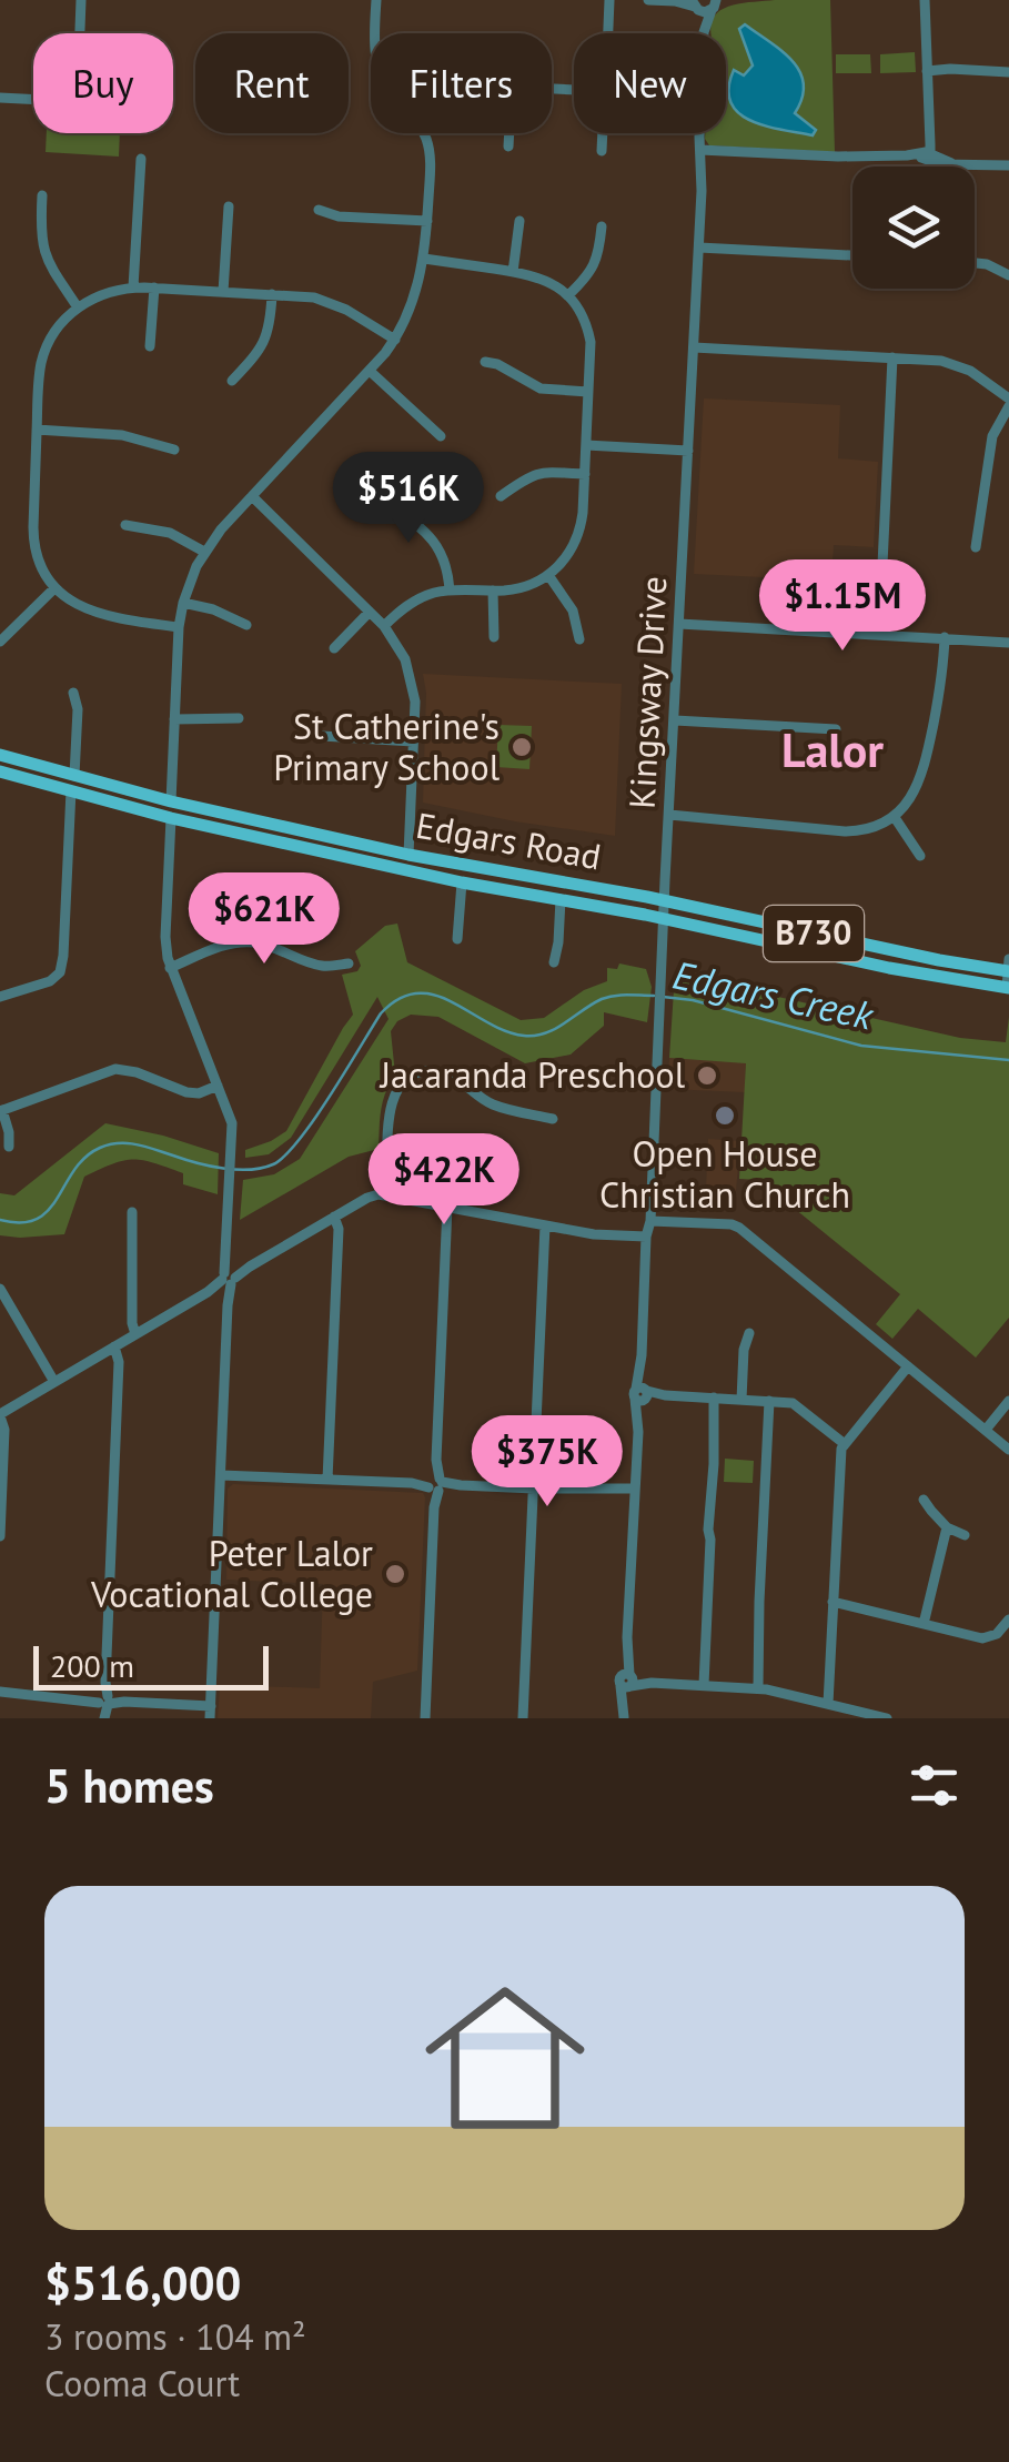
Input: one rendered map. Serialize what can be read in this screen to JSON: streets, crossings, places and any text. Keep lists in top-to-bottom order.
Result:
{
  "streets": {
    "main road": ["Edgars Road", "B730"],
    "street": ["Kingsway Drive"]
  },
  "crossings": [
    ["Kingsway Drive", "Edgars Road"]
  ],
  "districts": ["Lalor"],
  "water": ["Edgars Creek"],
  "places": [
    "St Catherine's Primary School",
    "Jacaranda Preschool",
    "Open House Christian Church",
    "Peter Lalor Vocational College"
  ],
  "scale_bar": "200 m",
  "page": {
    "chip": [
      "Buy",
      "Rent",
      "Filters",
      "New"
    ],
    "price": [
      "$516K",
      "$1.15M",
      "$621K",
      "$422K",
      "$375K"
    ],
    "scale": "200 m",
    "heading": "5 homes",
    "list": [
      {
        "name": "$516,000",
        "note": "3 rooms · 104 m² · Cooma Court"
      }
    ]
  }
}
